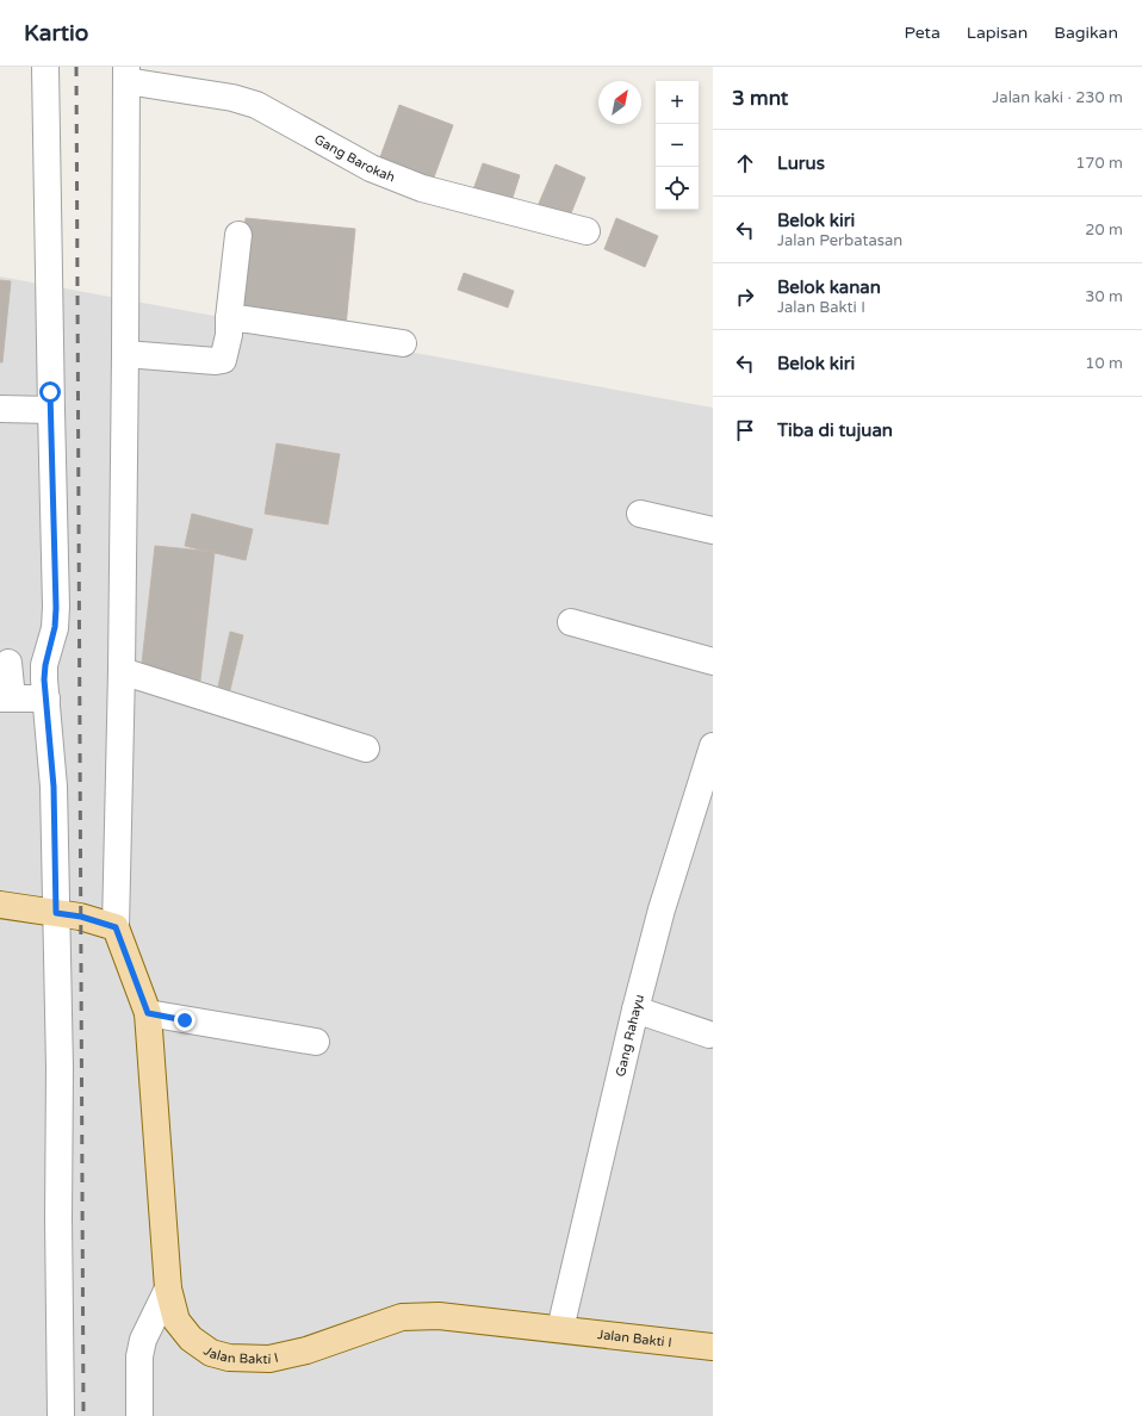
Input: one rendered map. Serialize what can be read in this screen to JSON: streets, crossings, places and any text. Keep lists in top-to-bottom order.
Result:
{
  "streets": {
    "main road": ["Jalan Bakti I"],
    "street": ["Gang Barokah", "Gang Rahayu"]
  },
  "crossings": [
    ["Gang Rahayu", "Jalan Bakti I"]
  ],
  "north": "top right",
  "page": {
    "header": "Kartio",
    "nav": ["Peta", "Lapisan", "Bagikan"],
    "heading": ["3 mnt", "Jalan kaki · 230 m"],
    "map_buttons": ["+", "−"],
    "list": [
      ["Lurus", "170 m"],
      ["Belok kiri", "Jalan Perbatasan", "20 m"],
      ["Belok kanan", "Jalan Bakti I", "30 m"],
      ["Belok kiri", "10 m"],
      "Tiba di tujuan"
    ]
  }
}
